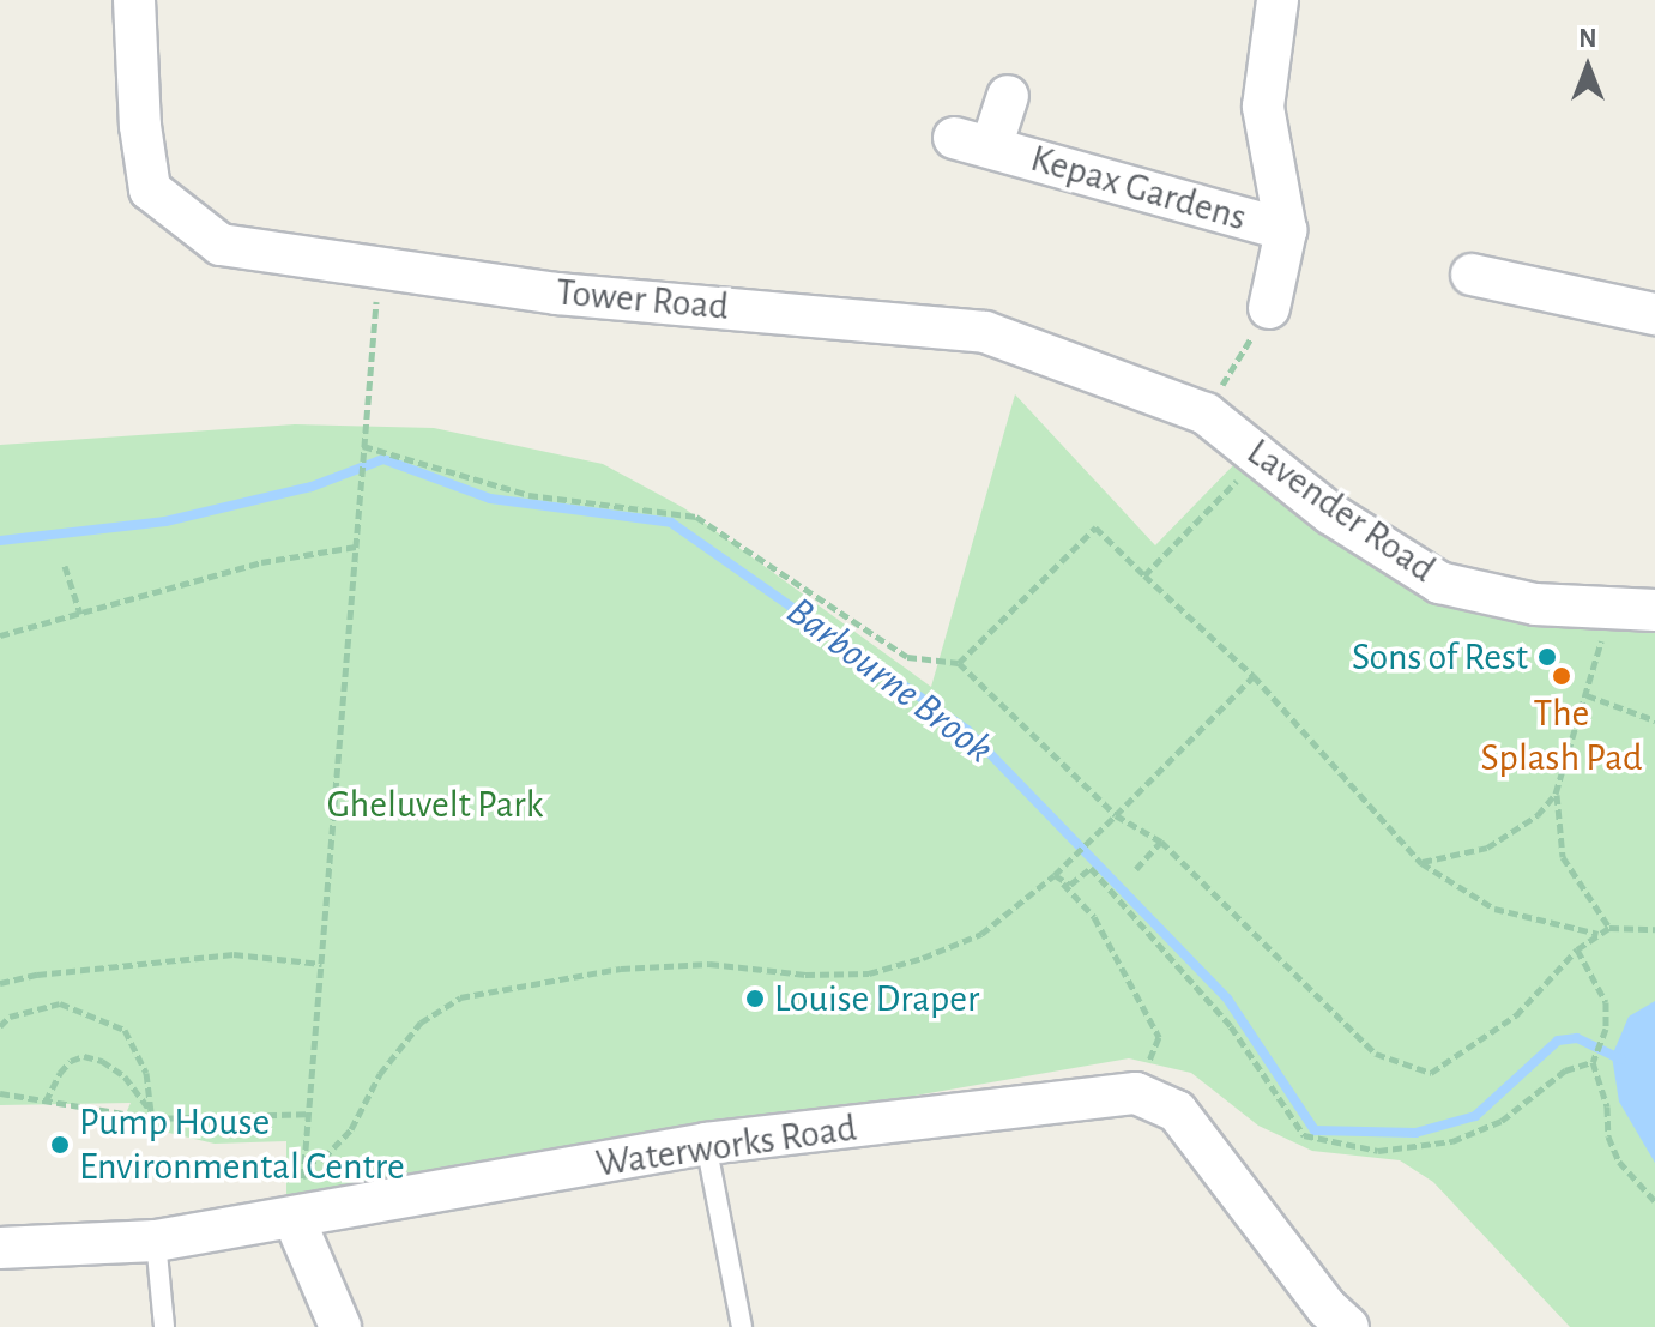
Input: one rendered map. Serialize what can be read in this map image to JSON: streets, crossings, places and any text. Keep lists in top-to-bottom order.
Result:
{
  "streets": {
    "street": [
      "Kepax Gardens",
      "Tower Road",
      "Lavender Road",
      "Waterworks Road"
    ]
  },
  "crossings": [
    ["Tower Road", "Lavender Road"]
  ],
  "water": ["Barbourne Brook"],
  "parks": ["Gheluvelt Park"],
  "places": [
    "Sons of Rest",
    "The Splash Pad",
    "Louise Draper",
    "Pump House Environmental Centre"
  ],
  "north": "top"
}
